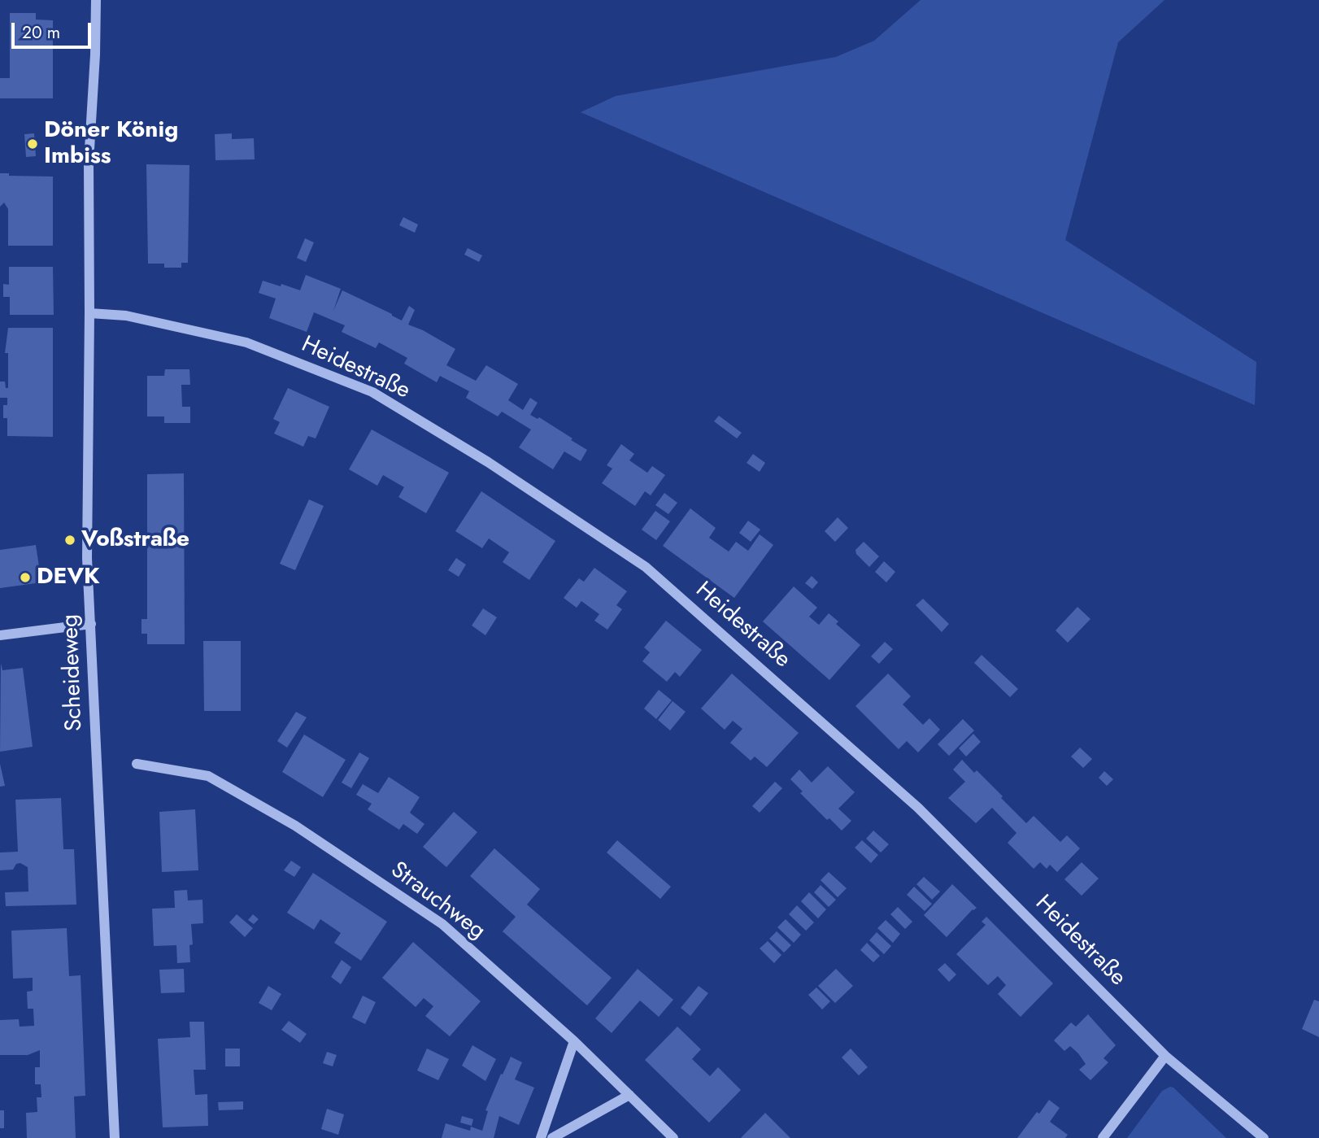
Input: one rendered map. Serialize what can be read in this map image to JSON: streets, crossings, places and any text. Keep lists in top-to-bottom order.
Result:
{
  "streets": {
    "street": ["Heidestraße", "Scheideweg", "Strauchweg"]
  },
  "crossings": [
    ["Heidestraße", "Scheideweg"]
  ],
  "places": ["Döner König Imbiss", "Voßstraße", "DEVK"],
  "scale_bar": "20 m"
}
